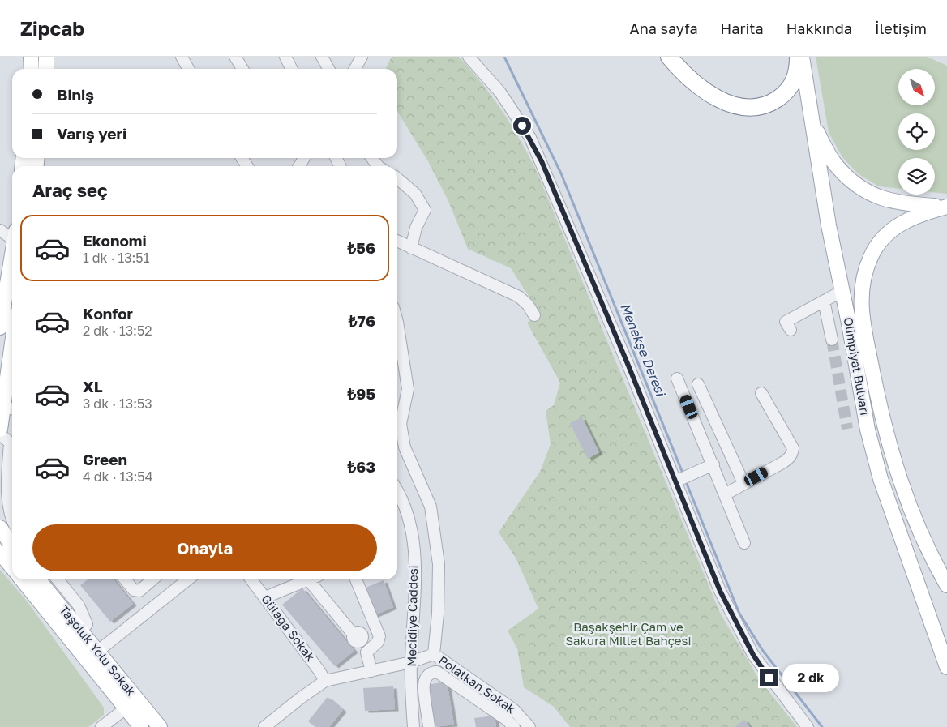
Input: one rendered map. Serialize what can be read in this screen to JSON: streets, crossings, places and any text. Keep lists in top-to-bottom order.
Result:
{
  "streets": {
    "main road": ["Olimpiyat Bulvarı", "Taşoluk Yolu Sokak"],
    "street": ["Mecidiye Caddesi", "Gülağa Sokak", "Polatkan Sokak"]
  },
  "crossings": [
    ["Mecidiye Caddesi", "Polatkan Sokak"],
    ["Gülağa Sokak", "Polatkan Sokak"]
  ],
  "water": ["Menekşe Deresi"],
  "parks": ["Başakşehir Çam ve Sakura Millet Bahçesi"],
  "north": "bottom right",
  "page": {
    "header": "Zipcab",
    "nav": [
      "Ana sayfa",
      "Harita",
      "Hakkında",
      "İletişim"
    ],
    "banner": ["Biniş", "Varış yeri"],
    "heading": "Araç seç",
    "list": [
      {
        "name": "Ekonomi",
        "note": "1 dk · 13:51",
        "value": "₺56"
      },
      {
        "name": "Konfor",
        "note": "2 dk · 13:52",
        "value": "₺76"
      },
      {
        "name": "XL",
        "note": "3 dk · 13:53",
        "value": "₺95"
      },
      {
        "name": "Green",
        "note": "4 dk · 13:54",
        "value": "₺63"
      }
    ],
    "buttons": "Onayla",
    "bubble": "2 dk"
  }
}
